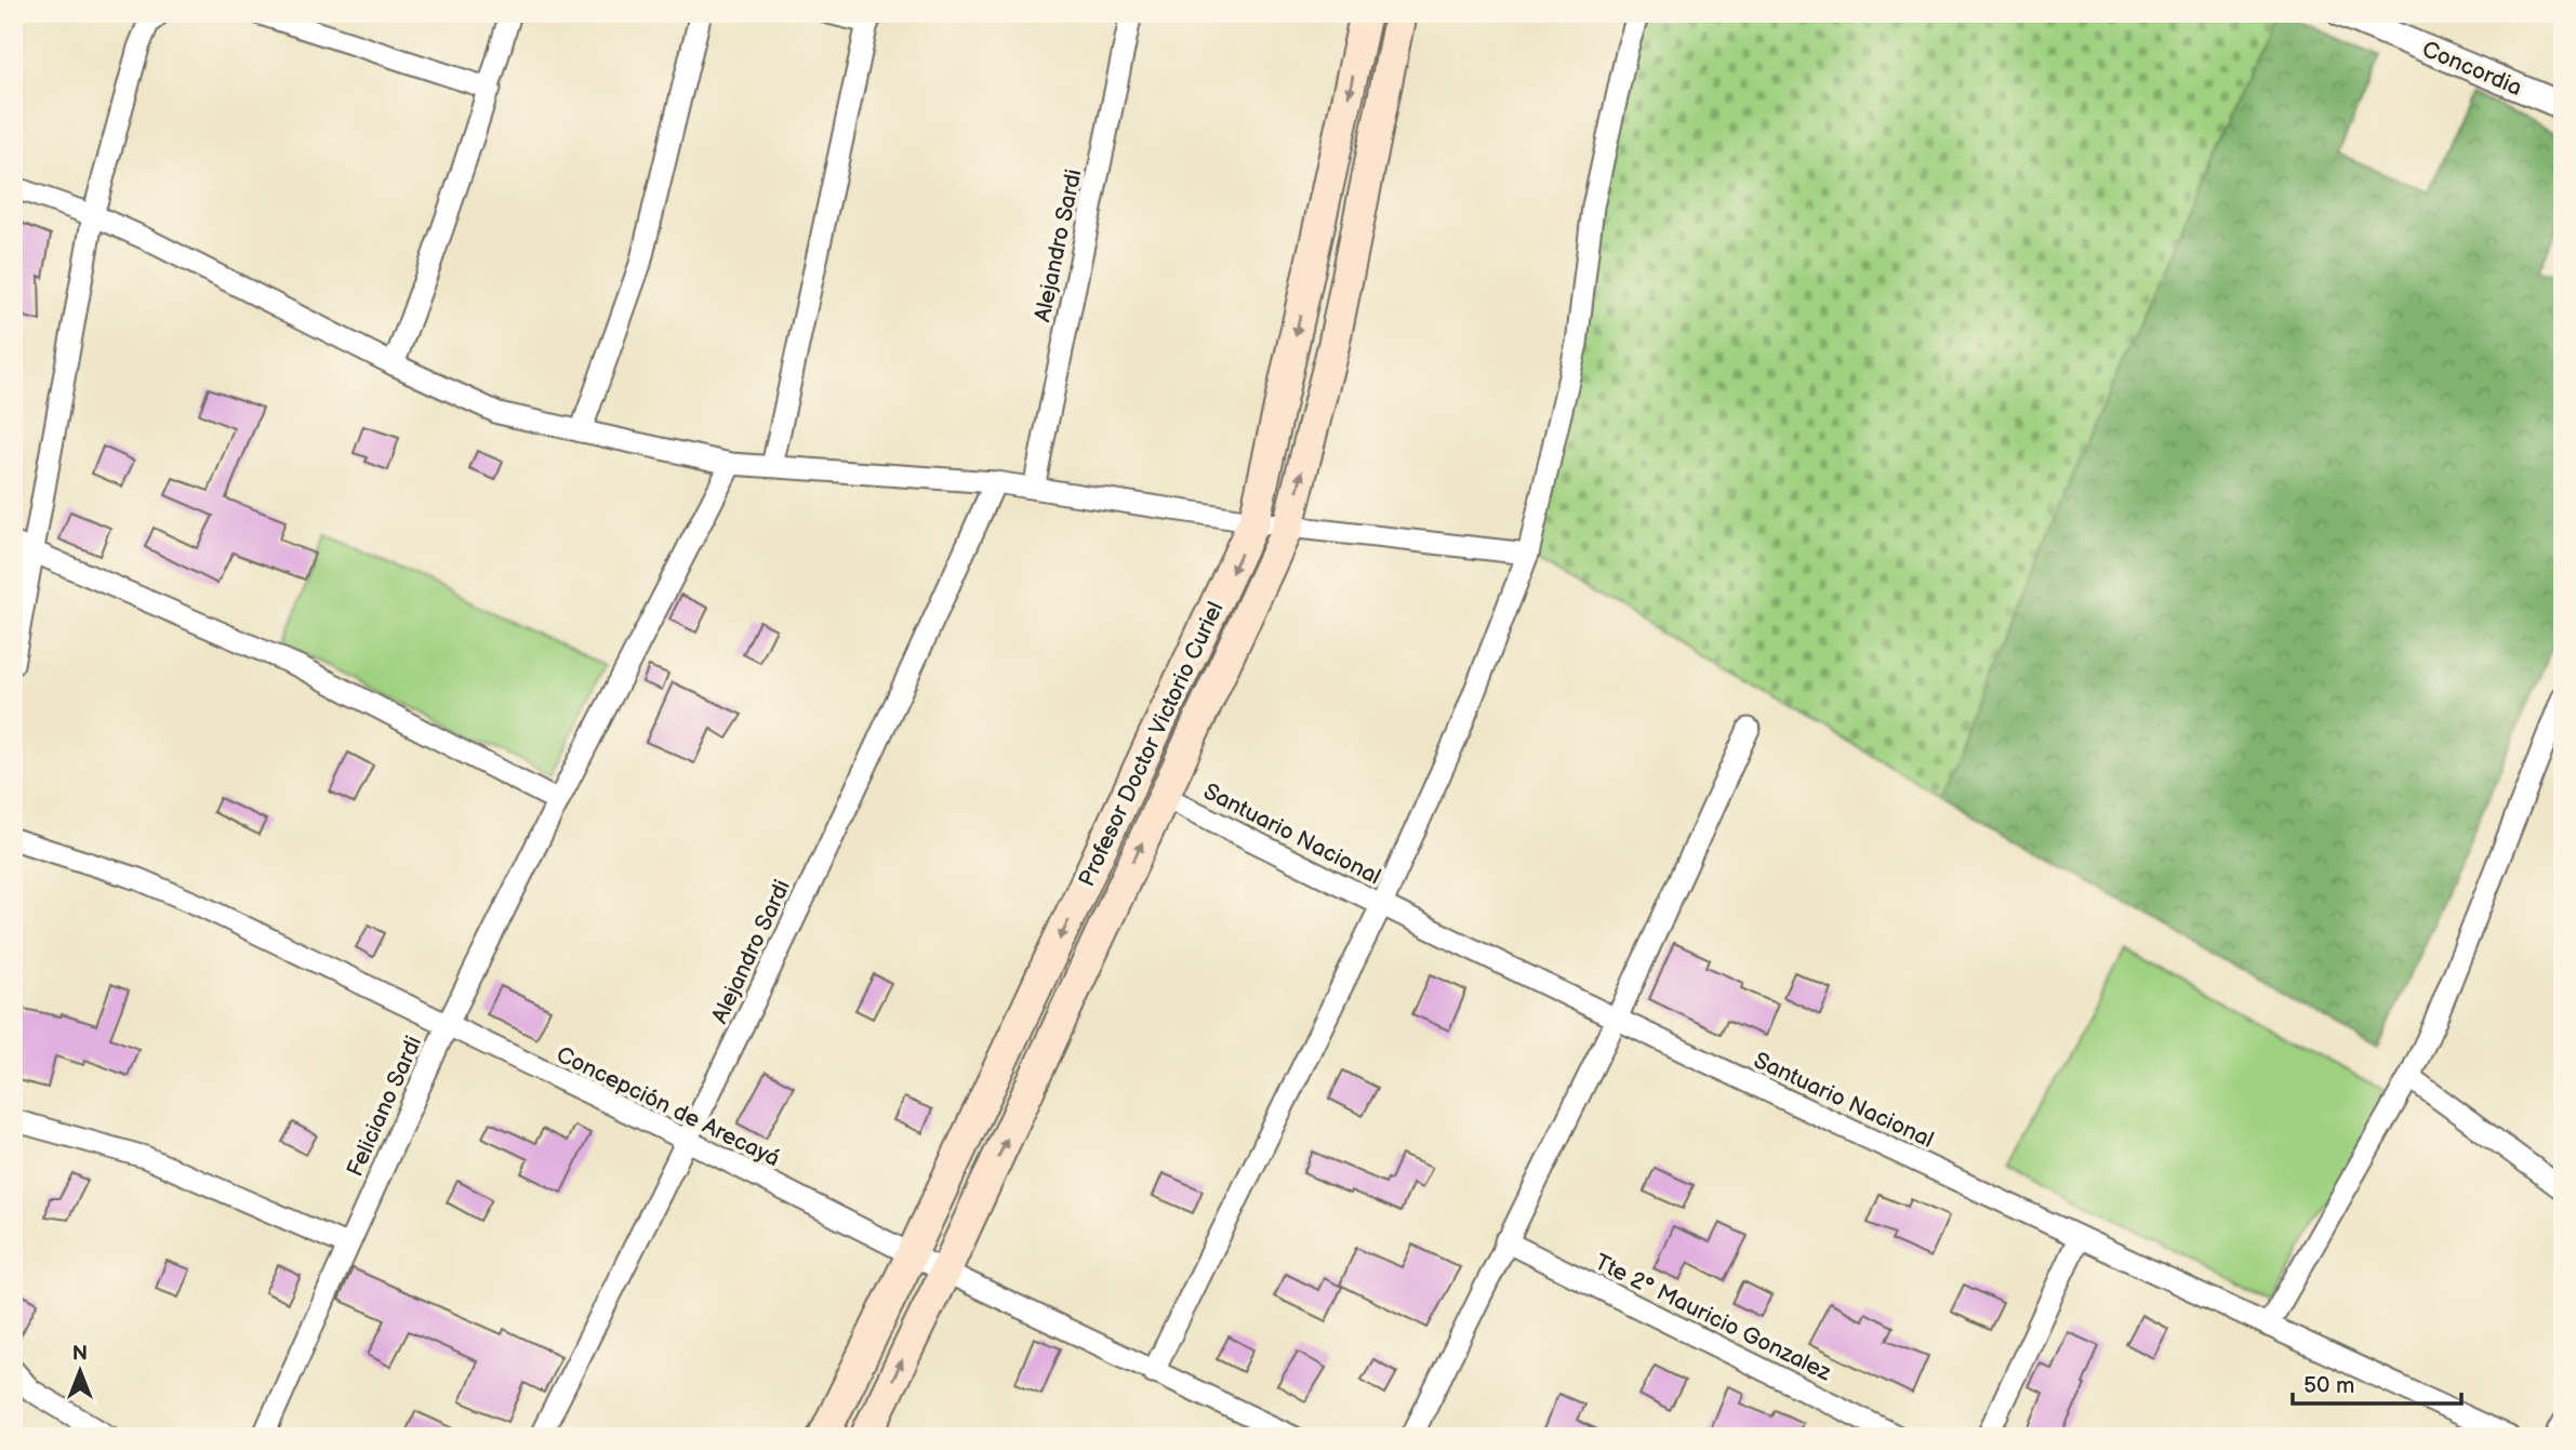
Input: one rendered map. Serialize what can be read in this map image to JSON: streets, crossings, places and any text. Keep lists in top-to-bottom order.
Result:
{
  "streets": {
    "main road": ["Profesor Doctor Victorio Curiel"],
    "street": [
      "Concordia",
      "Alejandro Sardi",
      "Santuario Nacional",
      "Feliciano Sardi",
      "Concepción de Arecayá",
      "Tte 2° Mauricio Gonzalez"
    ]
  },
  "crossings": [
    ["Alejandro Sardi", "Concepción de Arecayá"],
    ["Profesor Doctor Victorio Curiel", "Santuario Nacional"],
    ["Profesor Doctor Victorio Curiel", "Concepción de Arecayá"],
    ["Feliciano Sardi", "Concepción de Arecayá"]
  ],
  "scale_bar": "50 m",
  "north": "top"
}
